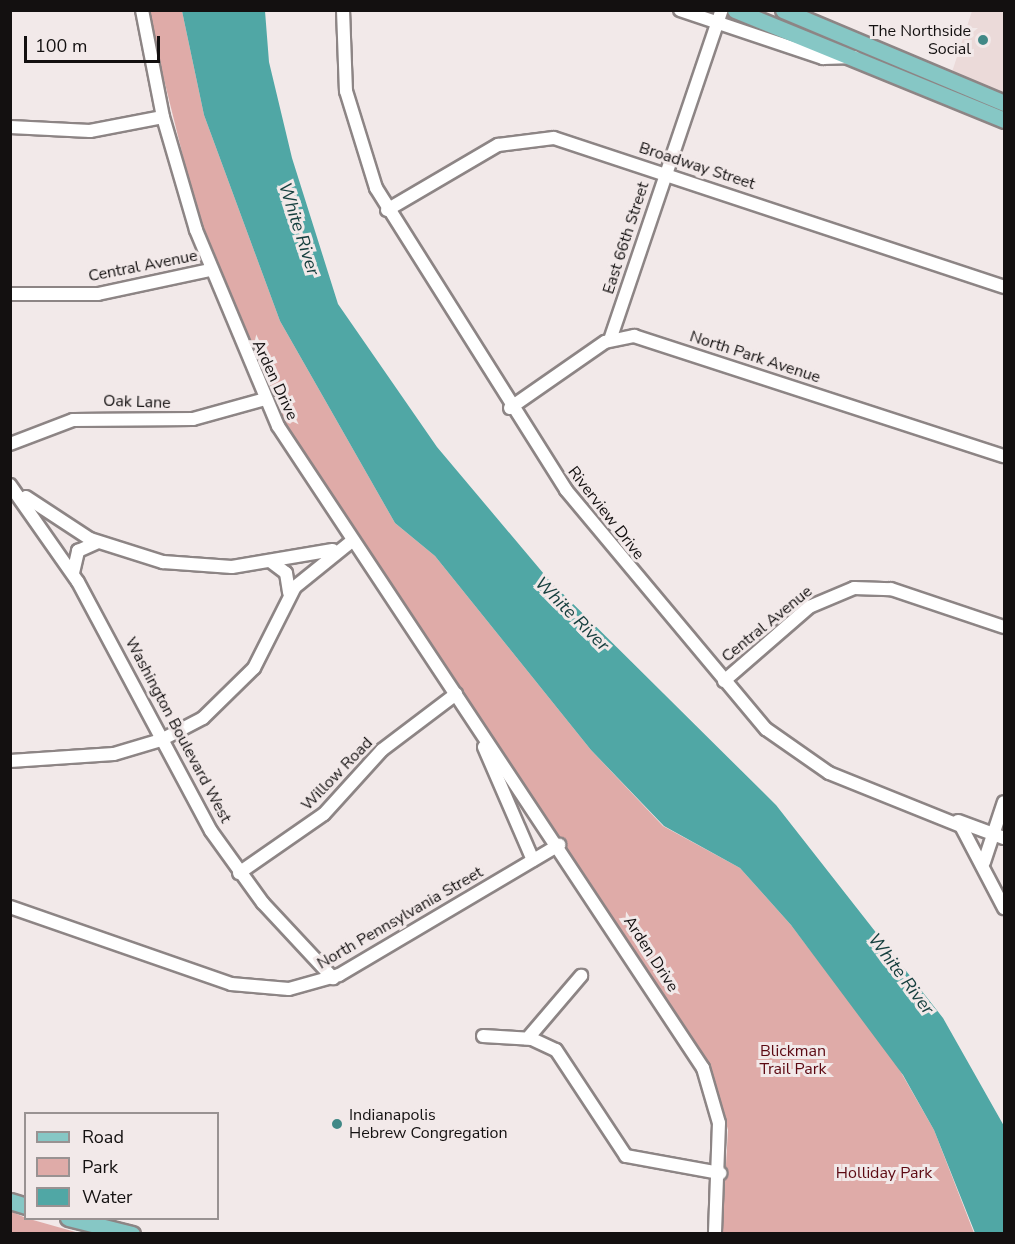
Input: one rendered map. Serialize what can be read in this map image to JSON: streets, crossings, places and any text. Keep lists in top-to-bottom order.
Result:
{
  "streets": {
    "street": [
      "Broadway Street",
      "East 66th Street",
      "Central Avenue",
      "North Park Avenue",
      "Arden Drive",
      "Oak Lane",
      "Riverview Drive",
      "Washington Boulevard West",
      "Willow Road",
      "North Pennsylvania Street"
    ]
  },
  "crossings": [
    ["Broadway Street", "East 66th Street"],
    ["Broadway Street", "Riverview Drive"],
    ["East 66th Street", "North Park Avenue"],
    ["Central Avenue", "Arden Drive"],
    ["Central Avenue", "Riverview Drive"],
    ["Arden Drive", "Oak Lane"],
    ["Arden Drive", "Willow Road"],
    ["Arden Drive", "North Pennsylvania Street"],
    ["Washington Boulevard West", "Willow Road"],
    ["Washington Boulevard West", "North Pennsylvania Street"]
  ],
  "water": ["White River"],
  "parks": ["Blickman Trail Park", "Holliday Park"],
  "places": ["The Northside Social", "Indianapolis Hebrew Congregation"],
  "legend": ["Road", "Park", "Water"],
  "scale_bar": "100 m"
}
